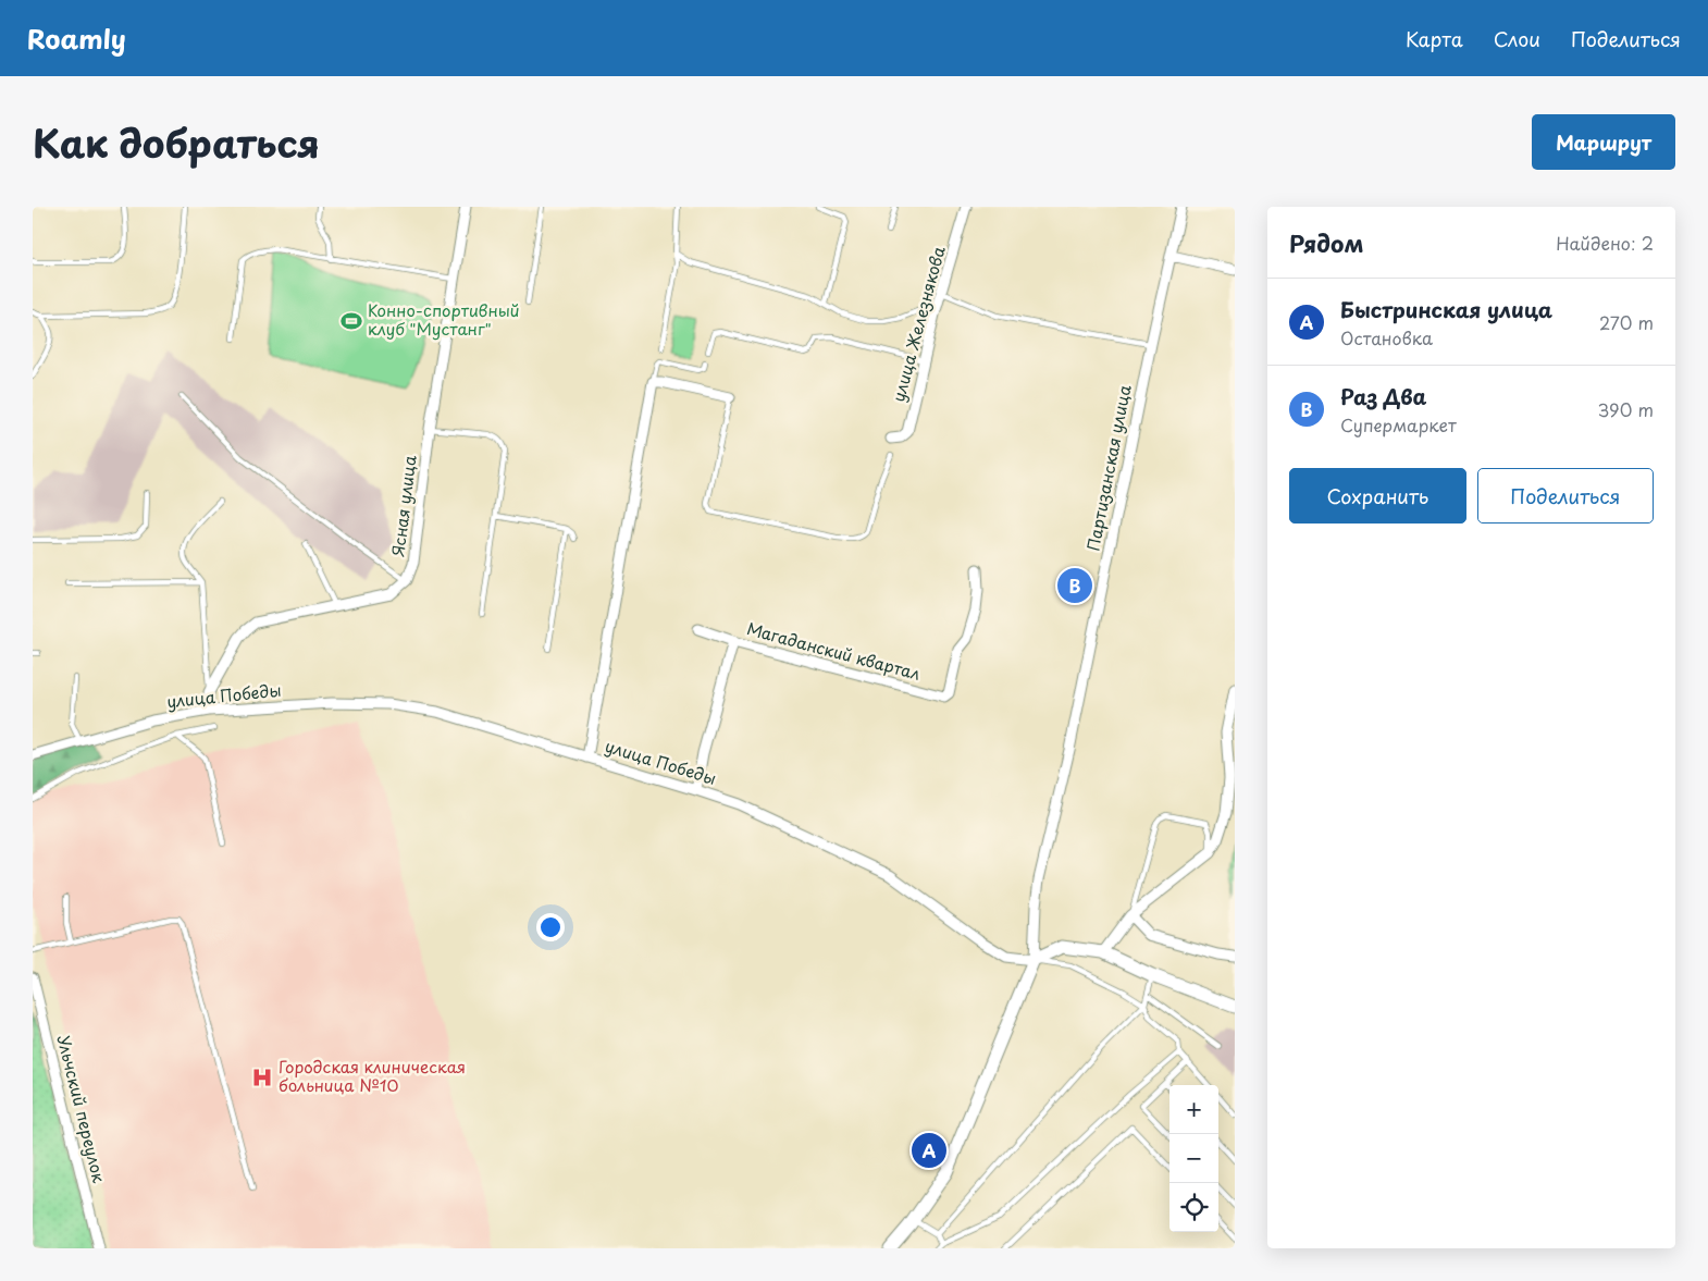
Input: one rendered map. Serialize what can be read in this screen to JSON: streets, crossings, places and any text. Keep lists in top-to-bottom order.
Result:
{
  "streets": {
    "street": [
      "улица Железнякова",
      "Партизанская улица",
      "Ясная улица",
      "Магаданский квартал",
      "улица Победы",
      "Ульчский переулок"
    ]
  },
  "crossings": [
    ["Партизанская улица", "улица Победы"],
    ["Ясная улица", "улица Победы"],
    ["Магаданский квартал", "улица Победы"]
  ],
  "places": {
    "sports": ["Конно-спортивный клуб \"Мустанг\""],
    "hospital": ["Городская клиническая больница №10"]
  },
  "page": {
    "header": "Roamly",
    "nav": ["Карта", "Слои", "Поделиться"],
    "title": "Как добраться",
    "buttons": [
      "Маршрут",
      ["Сохранить", "Поделиться"]
    ],
    "heading": ["Рядом", "Найдено: 2"],
    "list": [
      {
        "mark": "A",
        "name": "Быстринская улица",
        "note": "Остановка",
        "value": "270 m"
      },
      {
        "mark": "B",
        "name": "Раз Два",
        "note": "Супермаркет",
        "value": "390 m"
      }
    ],
    "pins": ["B", "A"],
    "map_buttons": ["+", "−"]
  }
}
